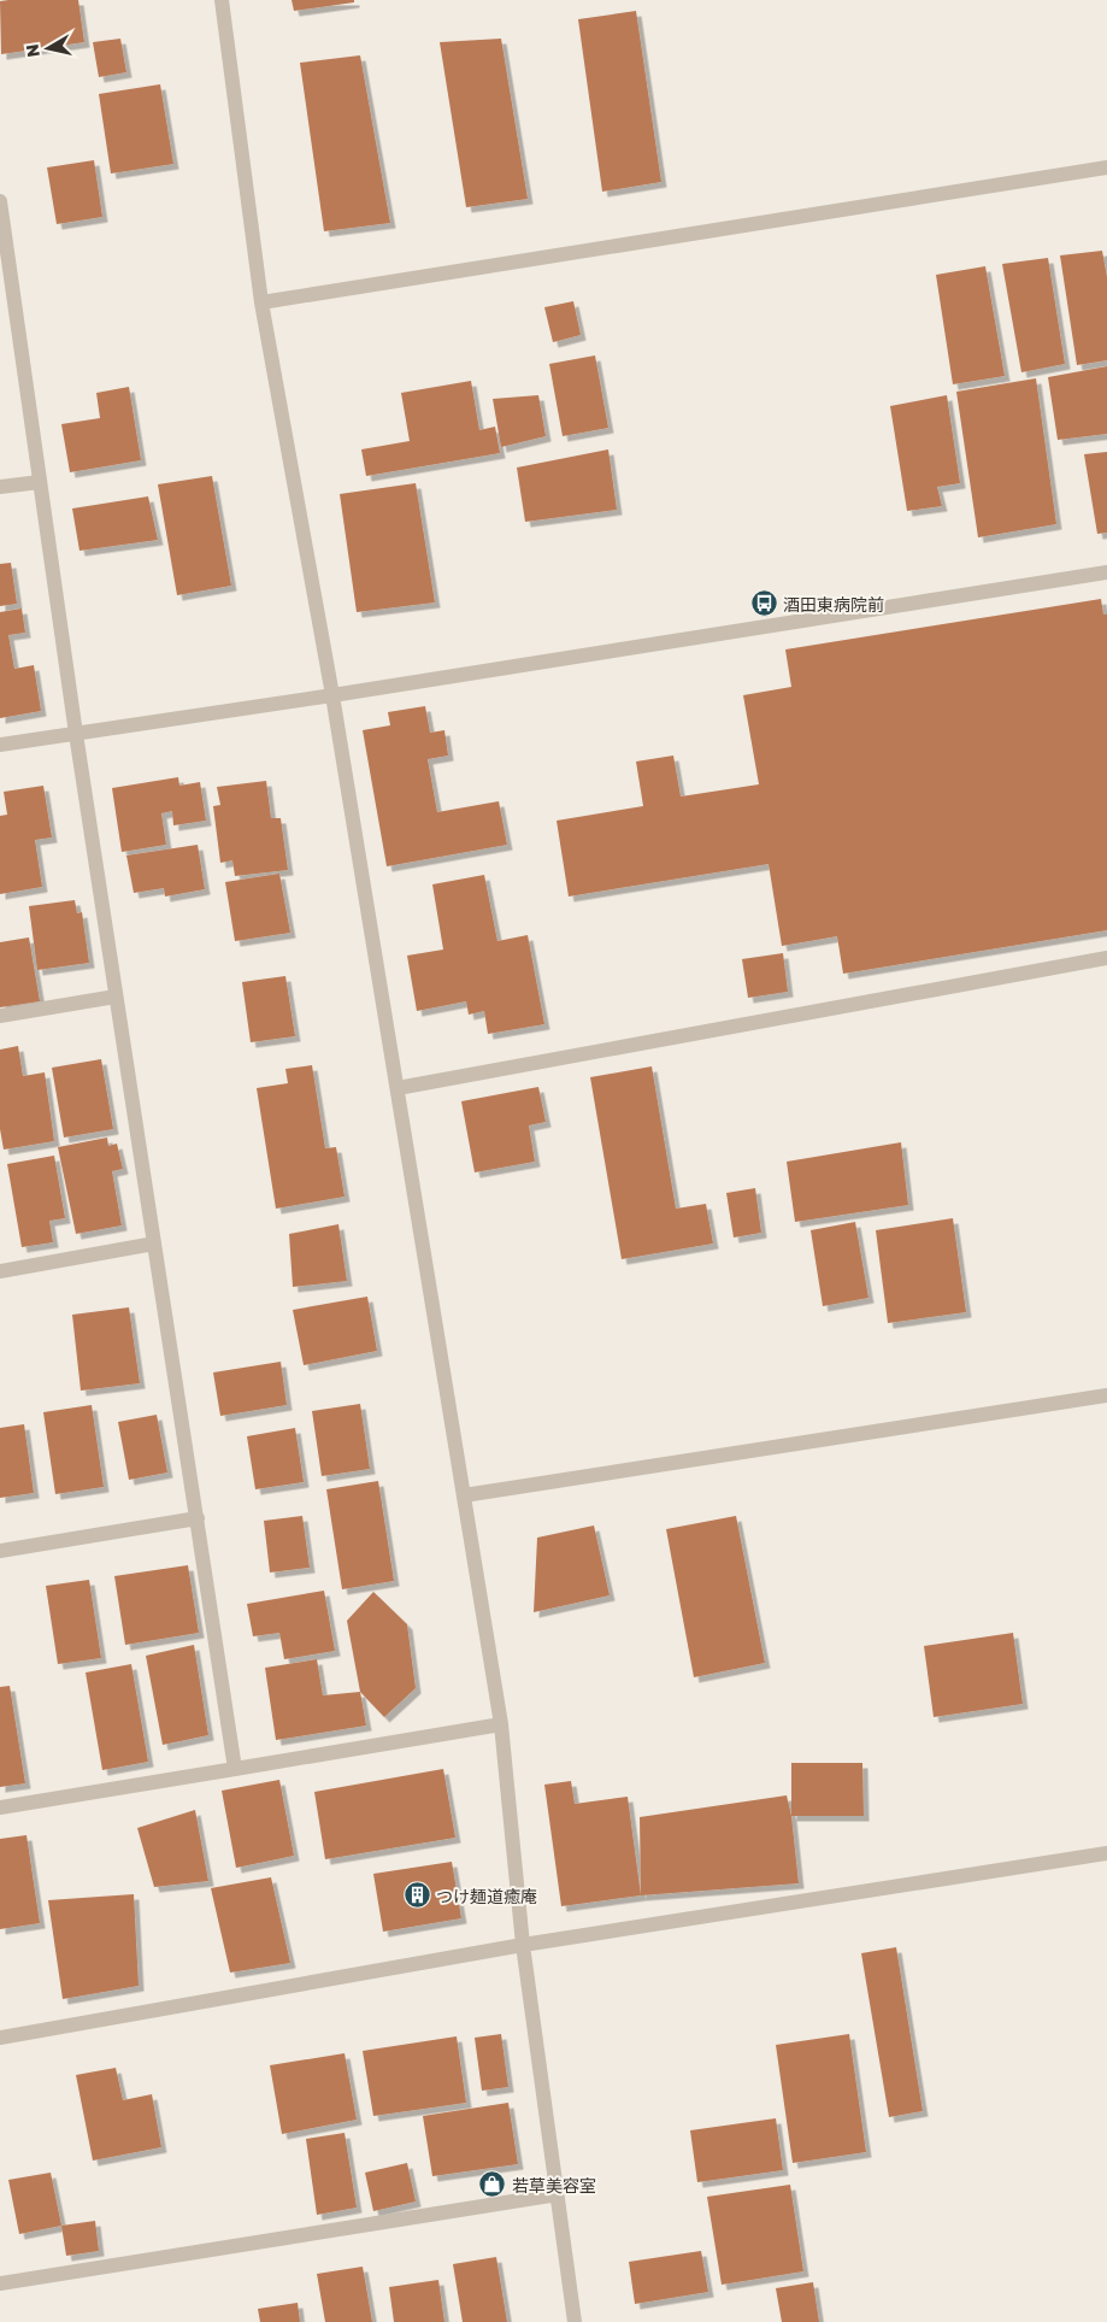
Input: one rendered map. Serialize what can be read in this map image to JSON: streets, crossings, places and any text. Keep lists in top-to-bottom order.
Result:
{
  "places": {
    "bus stop": ["酒田東病院前"],
    "building": ["つけ麺道癒庵"],
    "shop": ["若草美容室"]
  },
  "north": "left"
}
